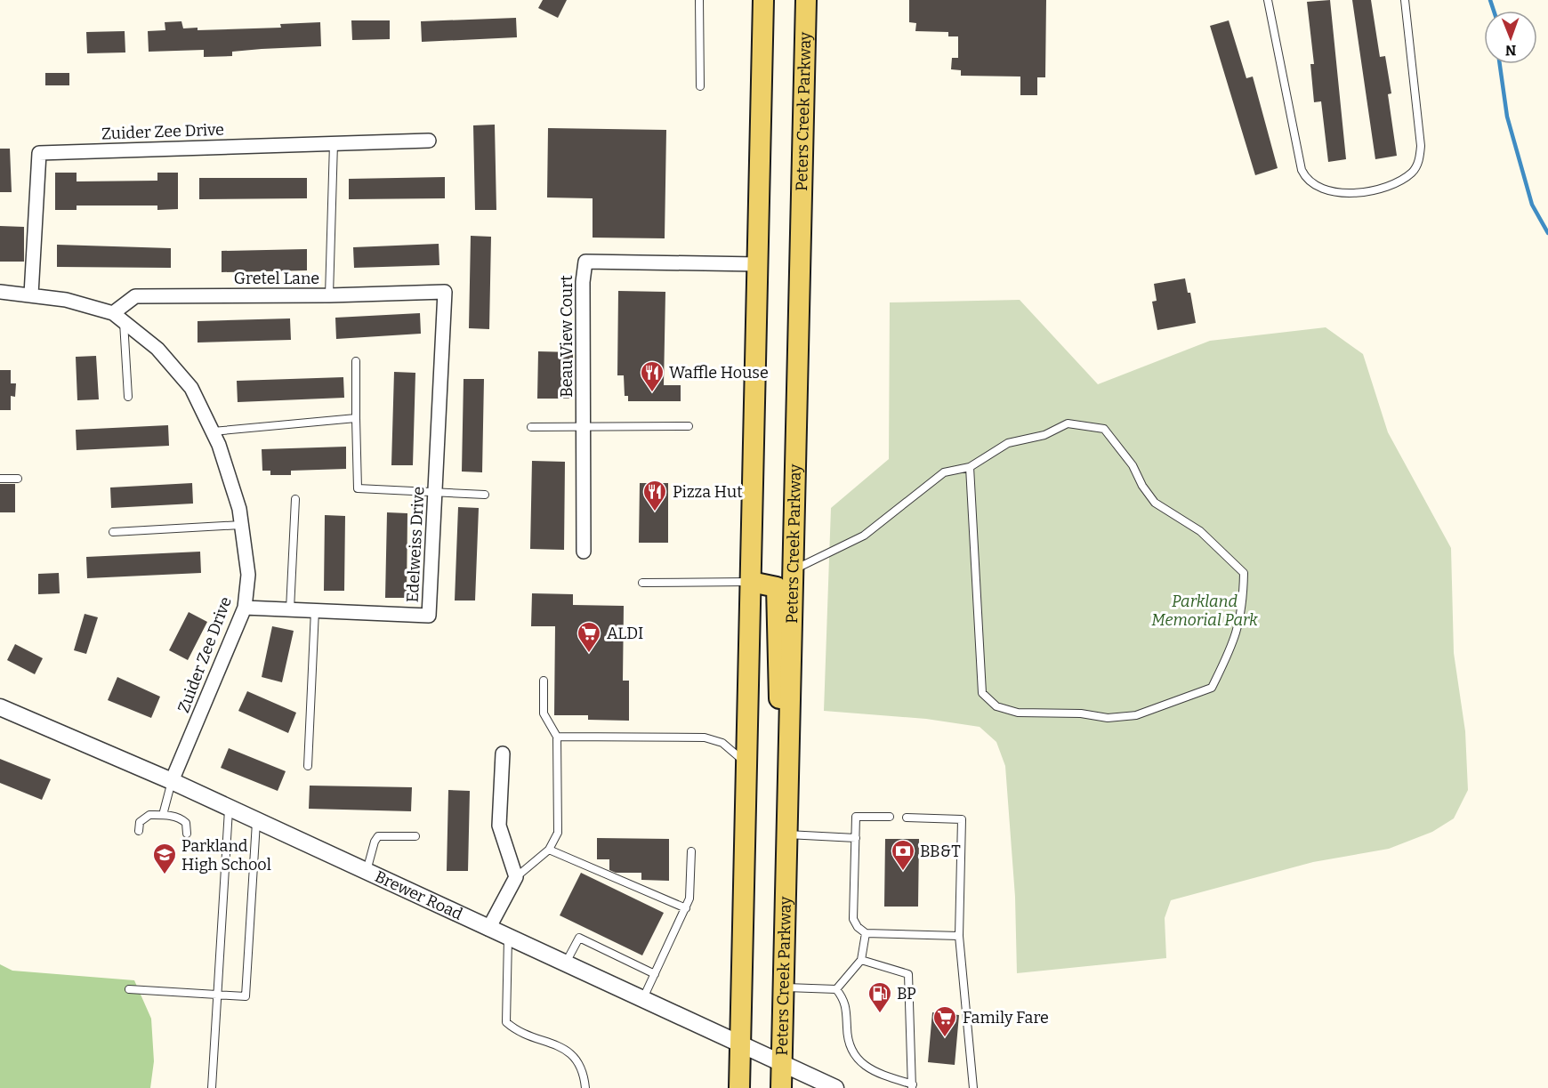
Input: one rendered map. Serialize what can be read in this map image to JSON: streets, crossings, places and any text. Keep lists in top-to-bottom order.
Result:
{
  "streets": {
    "main road": ["Peters Creek Parkway"],
    "street": [
      "Zuider Zee Drive",
      "Gretel Lane",
      "Beau View Court",
      "Edelweiss Drive",
      "Brewer Road"
    ]
  },
  "crossings": [
    ["Peters Creek Parkway", "Brewer Road"],
    ["Zuider Zee Drive", "Gretel Lane"],
    ["Zuider Zee Drive", "Edelweiss Drive"],
    ["Zuider Zee Drive", "Brewer Road"],
    ["Gretel Lane", "Edelweiss Drive"]
  ],
  "parks": ["Parkland Memorial Park"],
  "places": {
    "restaurant": ["Waffle House", "Pizza Hut"],
    "supermarket": ["ALDI", "Family Fare"],
    "bank": ["BB&T"],
    "school or university": ["Parkland High School"],
    "fuel station": ["BP"]
  },
  "north": "bottom"
}
